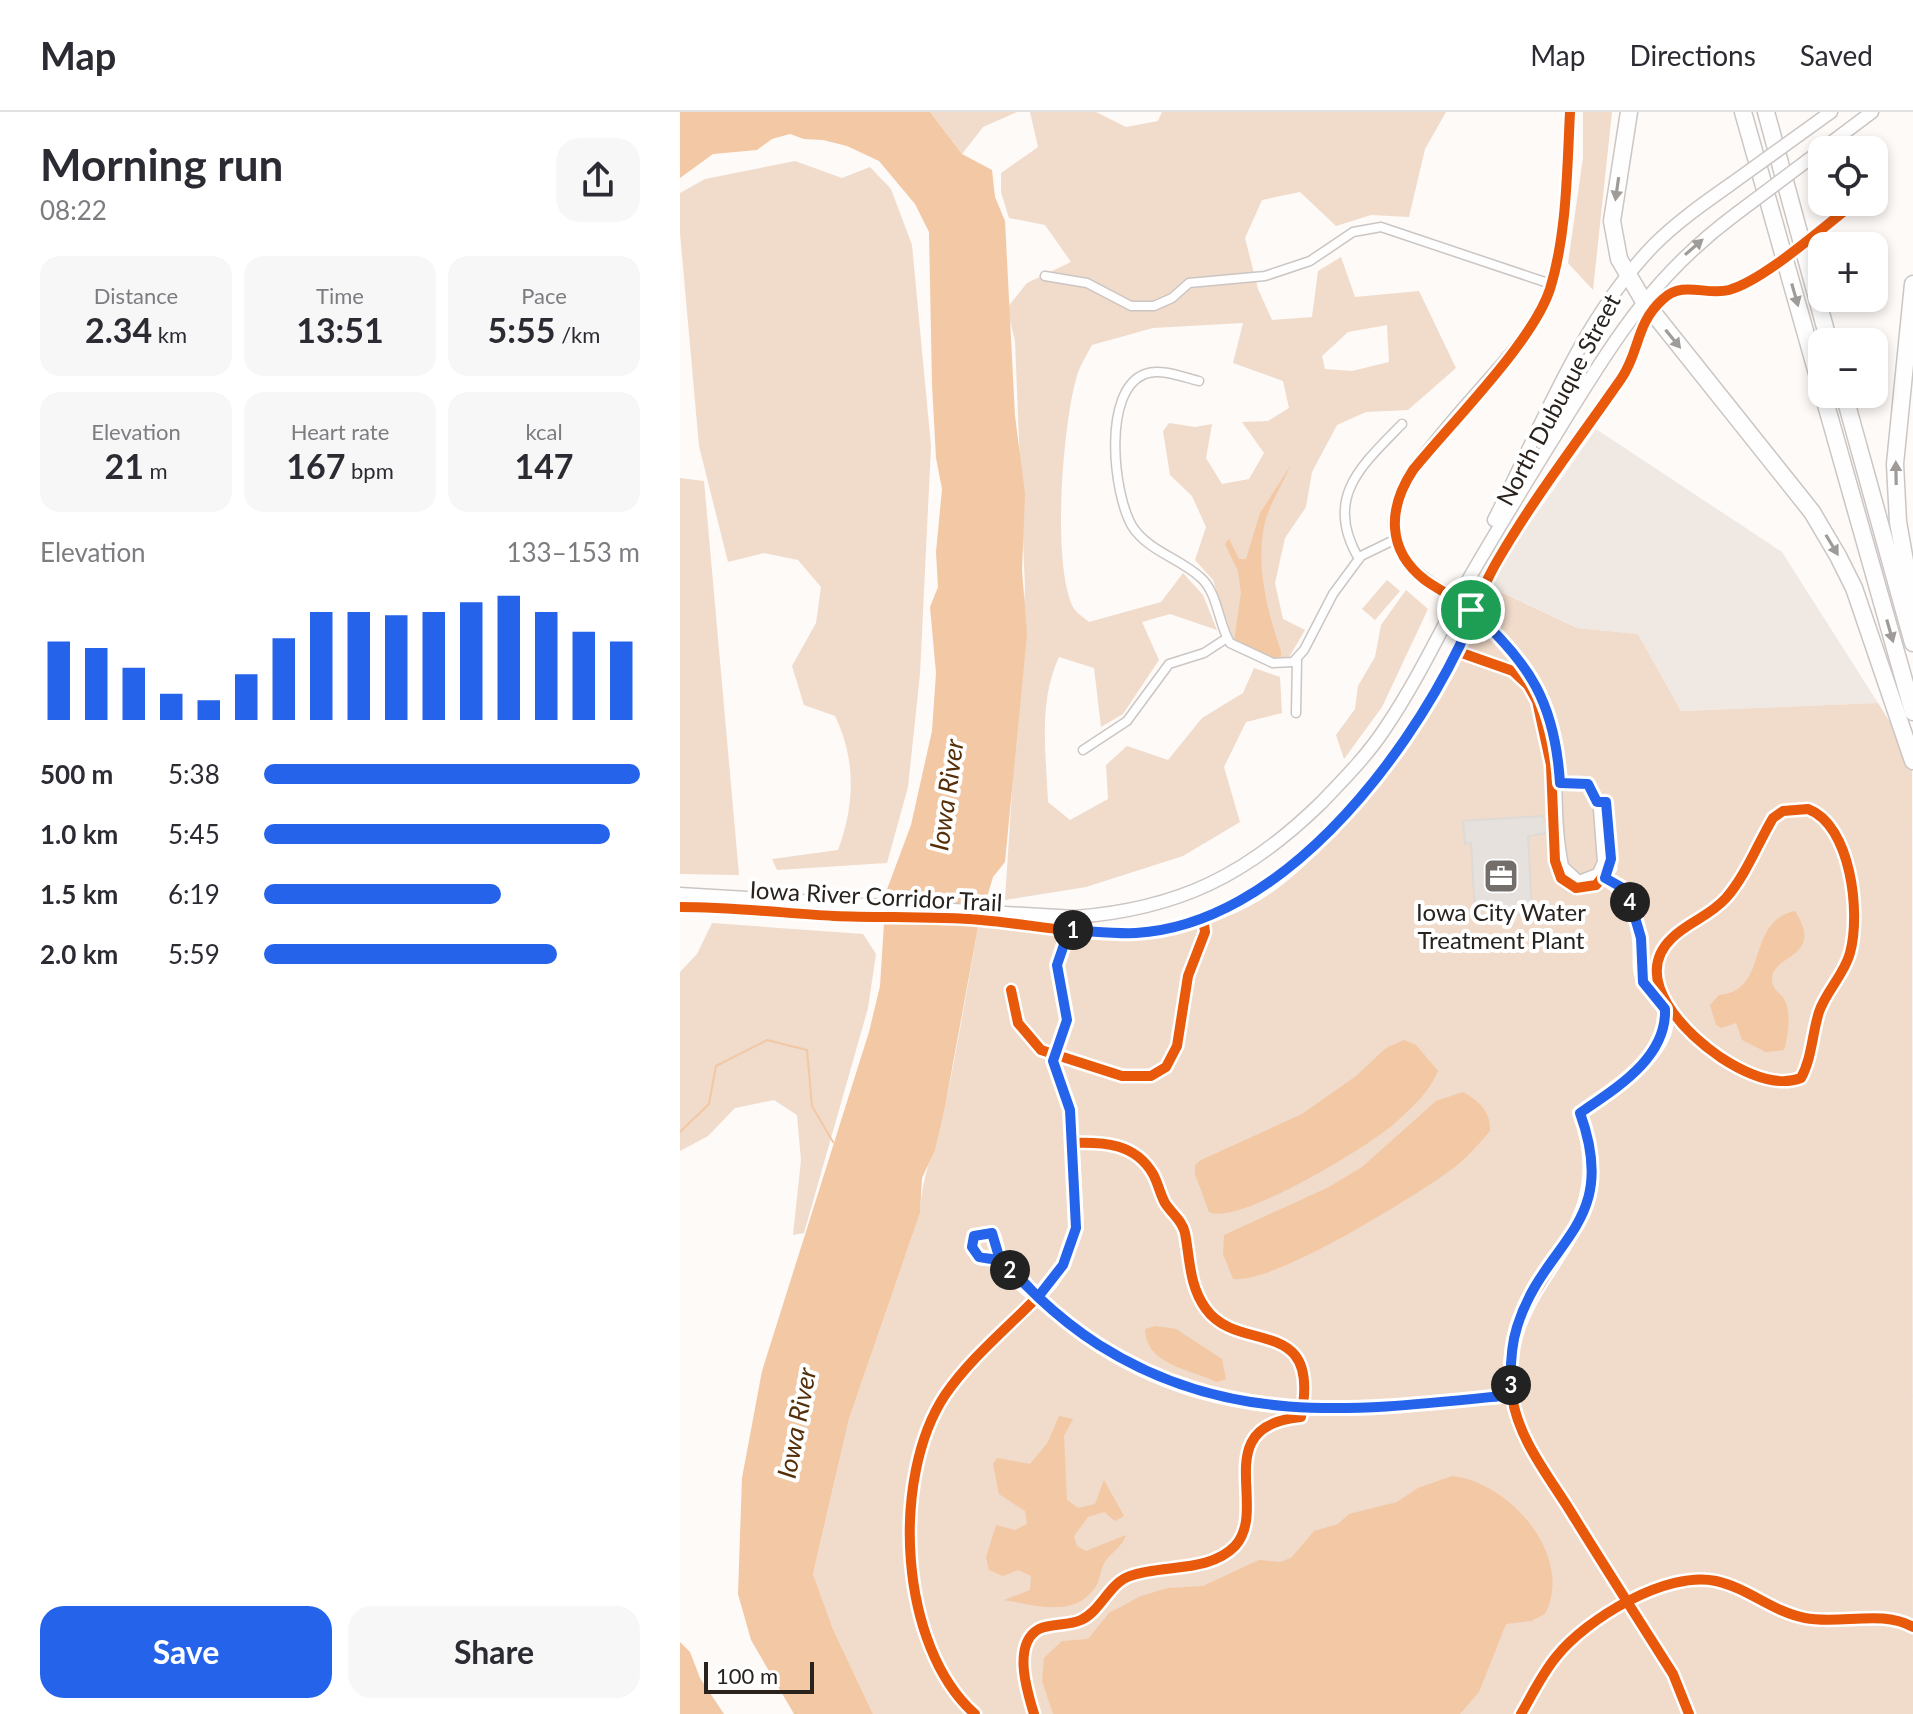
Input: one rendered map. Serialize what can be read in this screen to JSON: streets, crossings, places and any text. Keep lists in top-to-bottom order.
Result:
{
  "streets": {
    "main road": ["North Dubuque Street"],
    "cycle path": ["Iowa River Corridor Trail"]
  },
  "water": ["Iowa River"],
  "places": {
    "office": ["Iowa City Water Treatment Plant"]
  },
  "scale_bar": "100 m",
  "page": {
    "header": "Map",
    "nav": ["Map", "Directions", "Saved"],
    "heading": ["Morning run", "08:22"],
    "map_buttons": ["+", "−"],
    "stats": [
      ["Distance", "2.34 km"],
      ["Time", "13:51"],
      ["Pace", "5:55 /km"],
      ["Elevation", "21 m"],
      ["Heart rate", "167 bpm"],
      ["kcal", "147"]
    ],
    "chart": ["Elevation", "133–153 m"],
    "list": [
      {
        "name": "500 m",
        "note": "5:38"
      },
      {
        "name": "1.0 km",
        "note": "5:45"
      },
      {
        "name": "1.5 km",
        "note": "6:19"
      },
      {
        "name": "2.0 km",
        "note": "5:59"
      }
    ],
    "pins": [
      "4",
      "1",
      "2",
      "3"
    ],
    "buttons": ["Save", "Share"],
    "scale": "100 m"
  }
}
